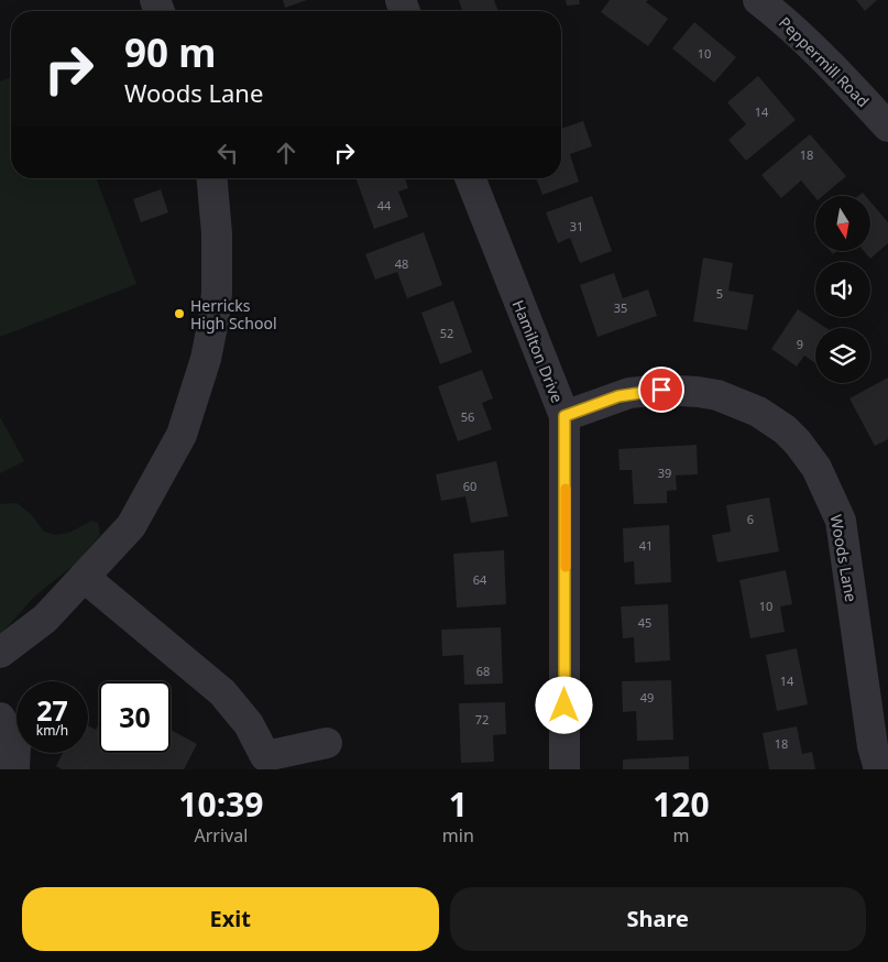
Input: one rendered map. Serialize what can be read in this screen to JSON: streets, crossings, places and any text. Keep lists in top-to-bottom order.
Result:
{
  "streets": {
    "street": ["Peppermill Road", "Hamilton Drive", "Woods Lane"]
  },
  "crossings": [
    ["Hamilton Drive", "Woods Lane"]
  ],
  "places": ["Herricks High School"],
  "house_numbers": [
    "10",
    "14",
    "18",
    "44",
    "31",
    "48",
    "5",
    "35",
    "52",
    "9",
    "56",
    "39",
    "60",
    "6",
    "41",
    "64",
    "10",
    "45",
    "68",
    "14",
    "49",
    "72",
    "18"
  ],
  "north": "bottom",
  "page": {
    "turn": ["90 m", "Woods Lane"],
    "speed": "27 km/h",
    "limit": "30",
    "eta": [
      "10:39",
      "Arrival",
      "1",
      "min",
      "120",
      "m"
    ],
    "buttons": ["Exit", "Share"]
  }
}
